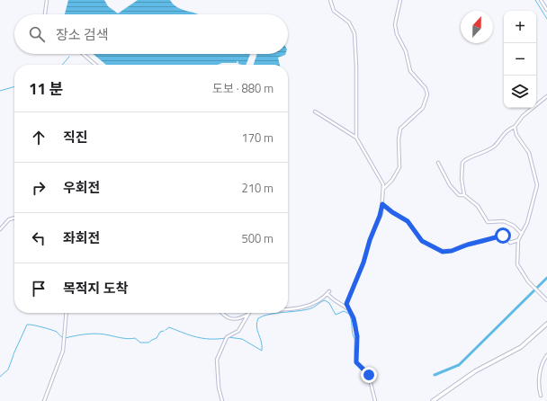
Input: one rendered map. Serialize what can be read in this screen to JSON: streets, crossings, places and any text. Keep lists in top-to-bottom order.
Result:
{
  "north": "top",
  "page": {
    "map_buttons": ["+", "−"],
    "search": "장소 검색",
    "heading": ["11 분", "도보 · 880 m"],
    "list": [
      ["직진", "170 m"],
      ["우회전", "210 m"],
      ["좌회전", "500 m"],
      "목적지 도착"
    ]
  }
}
